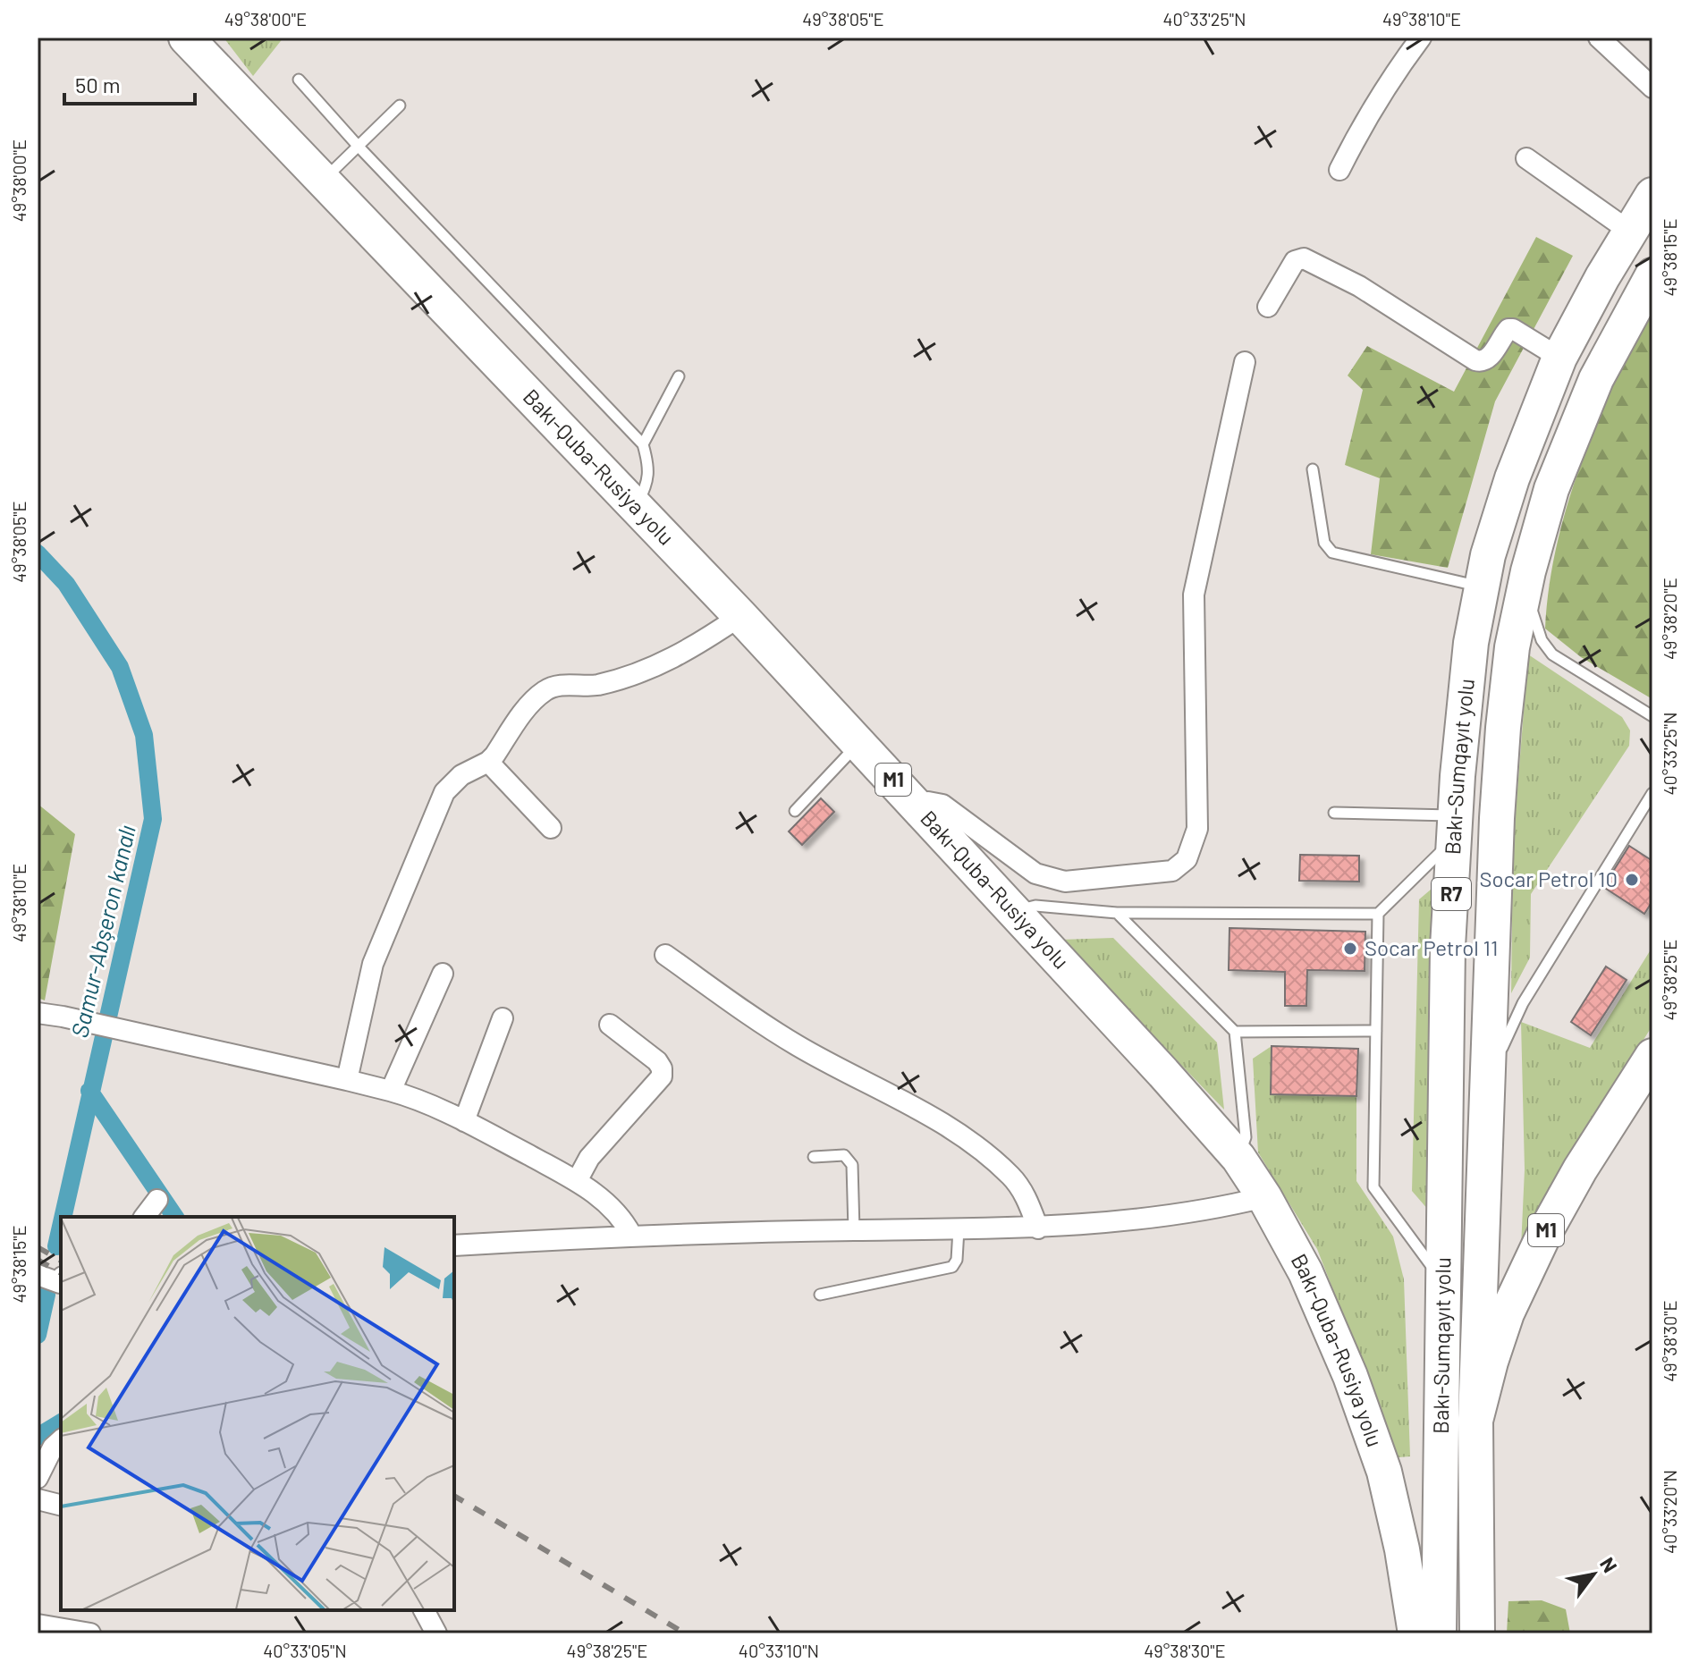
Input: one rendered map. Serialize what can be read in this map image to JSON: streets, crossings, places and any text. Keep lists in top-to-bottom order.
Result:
{
  "streets": {
    "highway": [
      "Bakı-Quba-Rusiya yolu",
      "Bakı-Sumqayıt yolu",
      "M1",
      "R7"
    ]
  },
  "crossings": [
    ["Bakı-Sumqayıt yolu", "M1"]
  ],
  "water": ["Samur-Abşeron kanalı"],
  "places": ["Socar Petrol 10", "Socar Petrol 11"],
  "scale_bar": "50 m",
  "north": "top right",
  "coordinates": [
    "49°38'00\"E",
    "49°38'05\"E",
    "40°33'25\"N",
    "49°38'10\"E",
    "49°38'15\"E",
    "49°38'20\"E",
    "49°38'25\"E",
    "49°38'30\"E",
    "40°33'20\"N",
    "40°33'05\"N",
    "40°33'10\"N"
  ]
}
